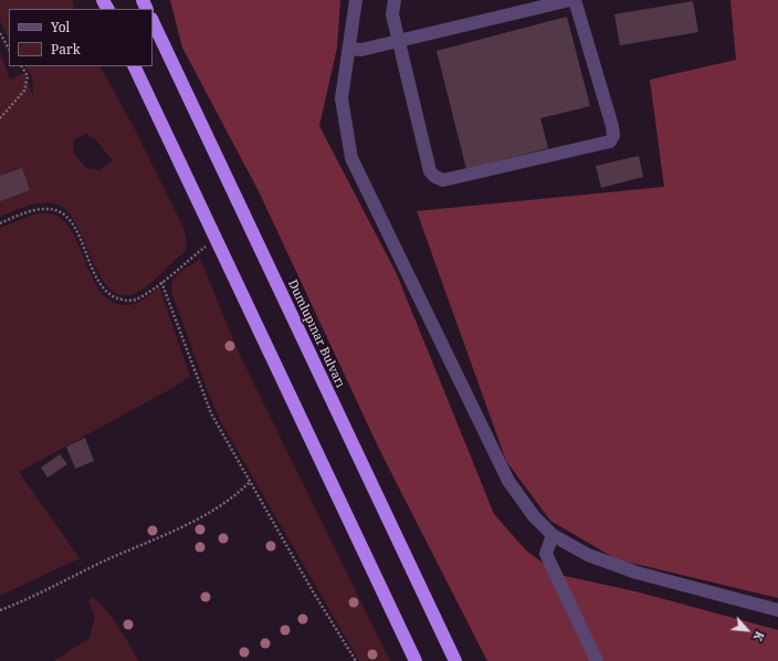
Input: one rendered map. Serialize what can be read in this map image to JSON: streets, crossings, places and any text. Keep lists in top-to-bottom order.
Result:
{
  "streets": {
    "highway": ["Dumlupınar Bulvarı"]
  },
  "legend": ["Yol", "Park"],
  "north": "bottom right"
}
